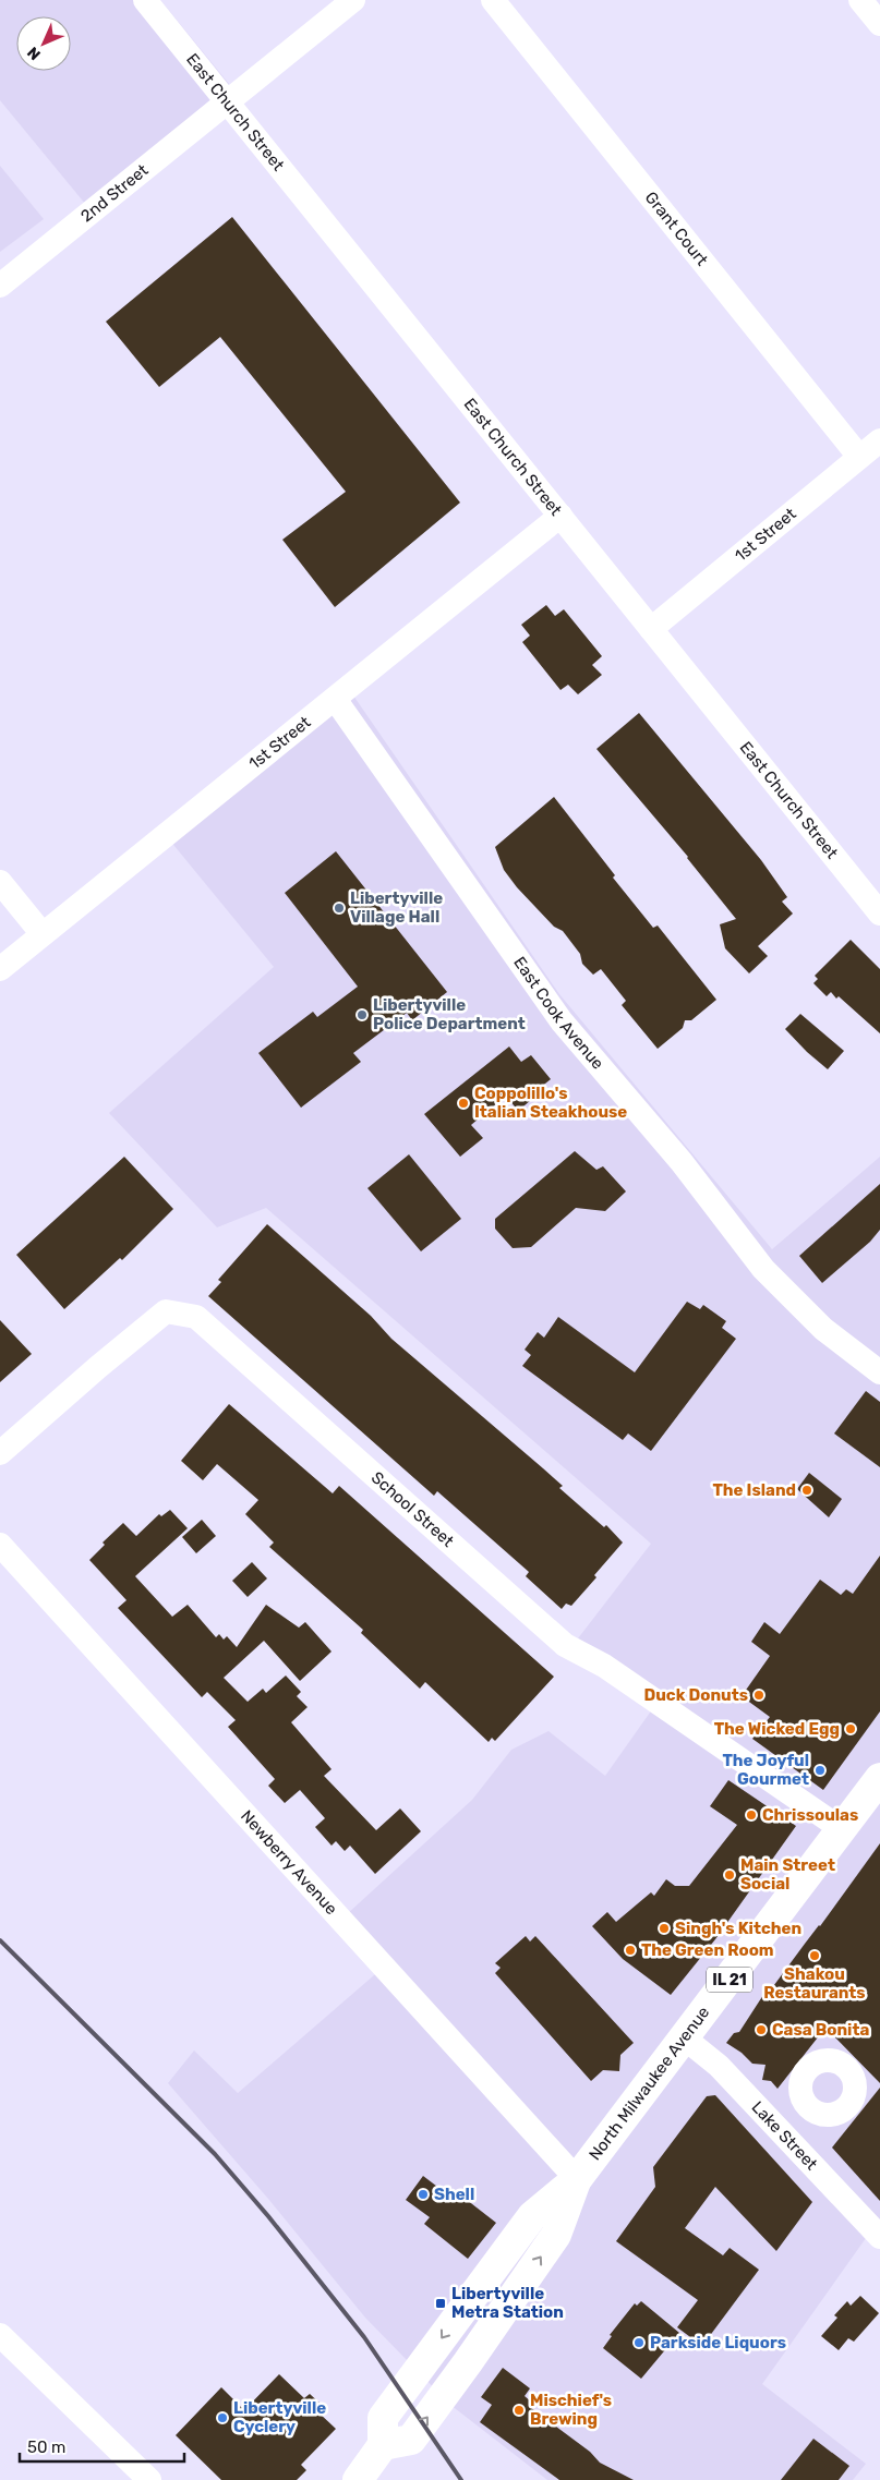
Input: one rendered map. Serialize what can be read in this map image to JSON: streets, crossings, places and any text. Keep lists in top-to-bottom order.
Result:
{
  "streets": {
    "main road": ["IL 21", "North Milwaukee Avenue"],
    "street": [
      "East Church Street",
      "2nd Street",
      "Grant Court",
      "1st Street",
      "East Cook Avenue",
      "School Street",
      "Newberry Avenue",
      "Lake Street"
    ]
  },
  "crossings": [
    ["East Church Street", "2nd Street"],
    ["East Church Street", "1st Street"],
    ["Grant Court", "1st Street"],
    ["1st Street", "East Cook Avenue"],
    ["School Street", "North Milwaukee Avenue"],
    ["Newberry Avenue", "North Milwaukee Avenue"],
    ["North Milwaukee Avenue", "Lake Street"]
  ],
  "places": {
    "other": [
      "Libertyville Village Hall",
      "Libertyville Police Department",
      "Coppolillo's Italian Steakhouse",
      "The Island",
      "Duck Donuts",
      "The Wicked Egg",
      "The Joyful Gourmet",
      "Chrissoulas",
      "Main Street Social",
      "Singh's Kitchen",
      "The Green Room",
      "Shakou Restaurants",
      "Casa Bonita",
      "Shell",
      "Parkside Liquors",
      "Mischief's Brewing",
      "Libertyville Cyclery"
    ],
    "transit": ["Libertyville Metra Station"]
  },
  "scale_bar": "50 m",
  "north": "bottom left"
}
